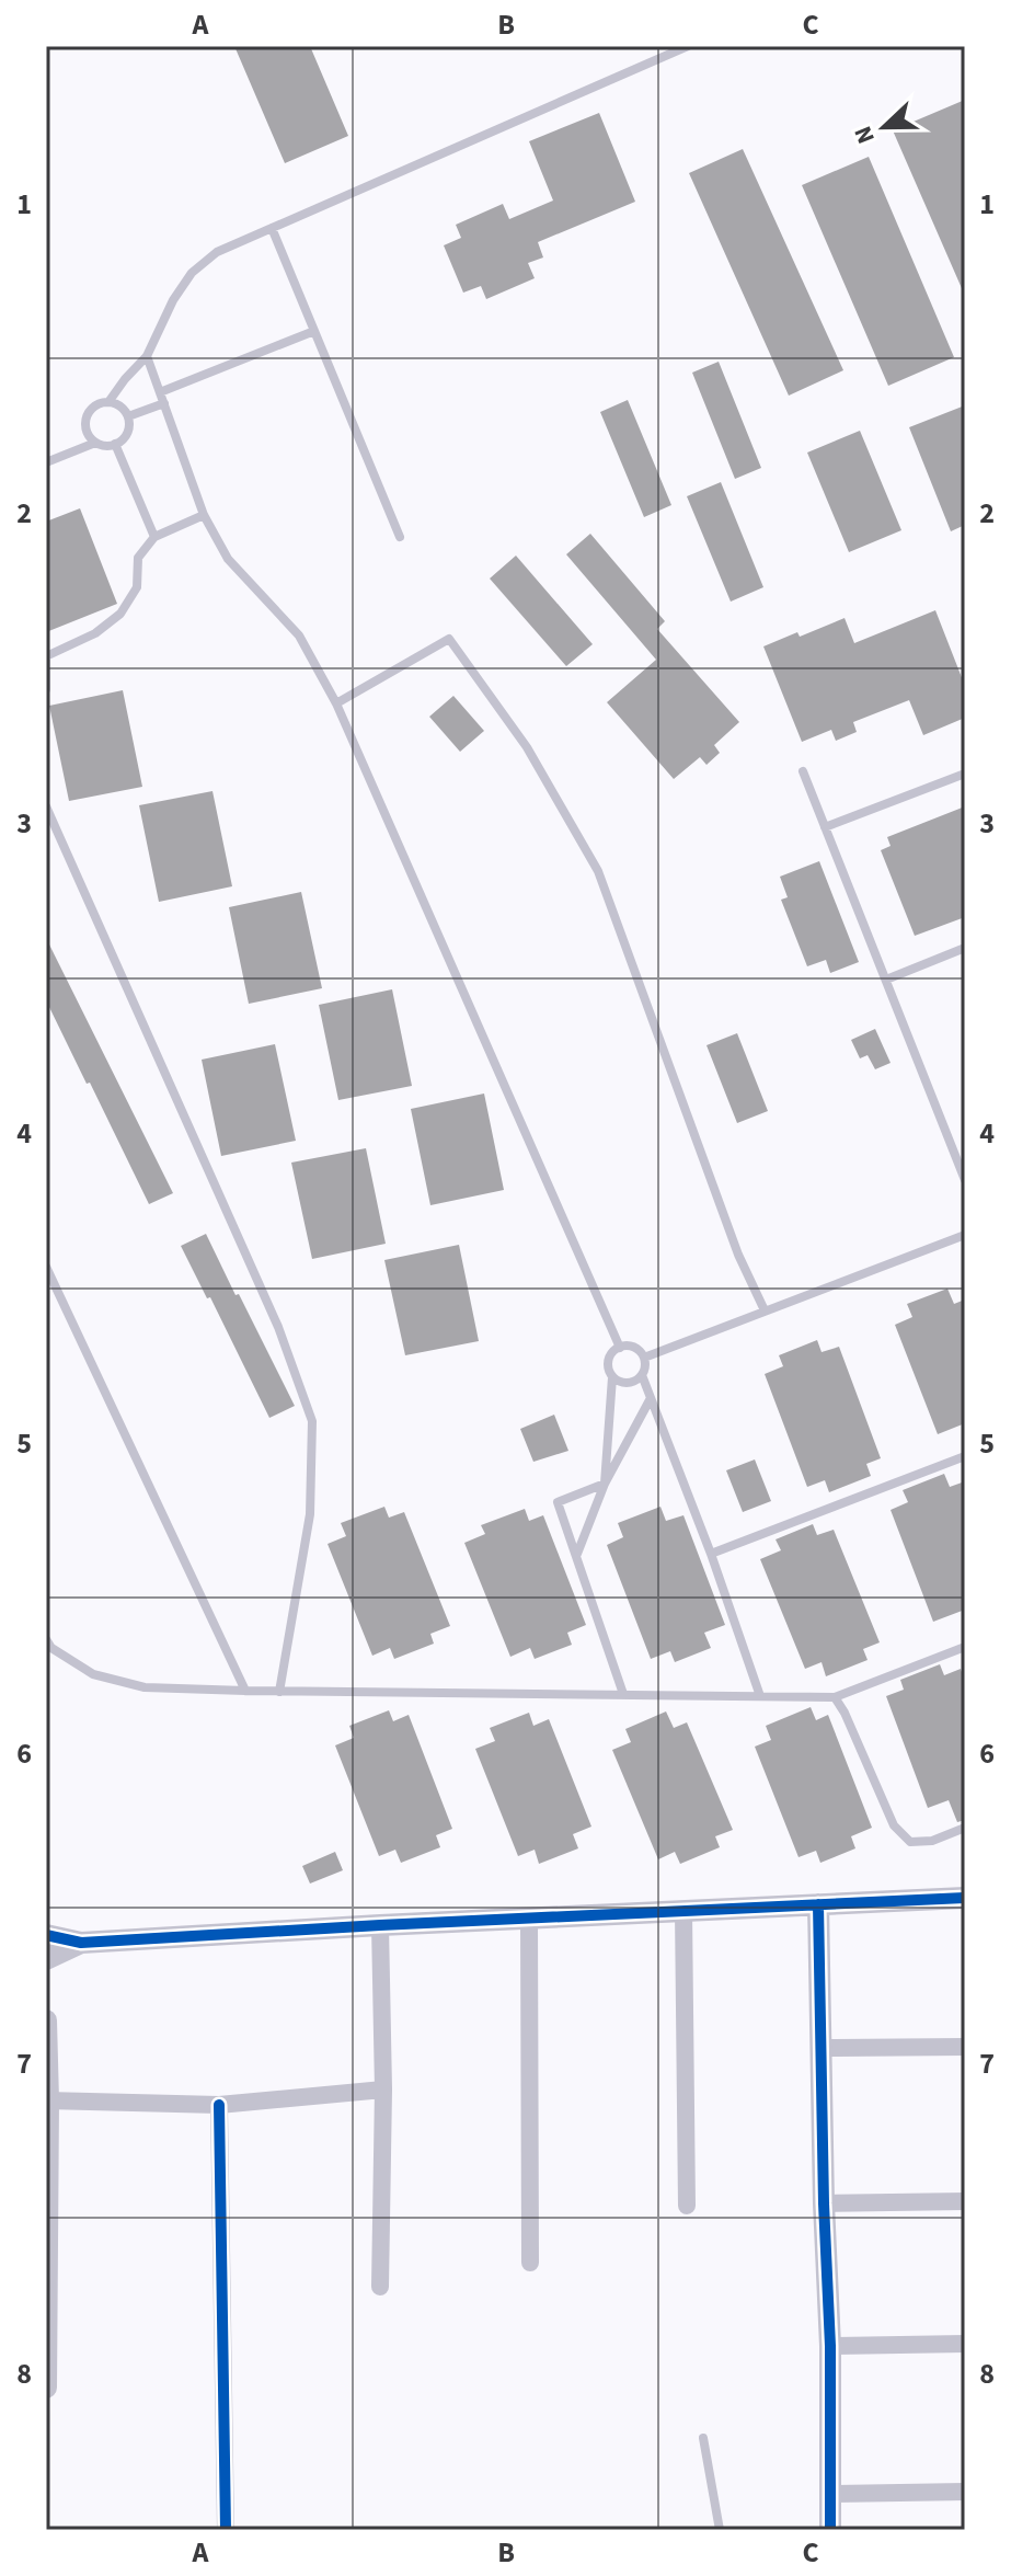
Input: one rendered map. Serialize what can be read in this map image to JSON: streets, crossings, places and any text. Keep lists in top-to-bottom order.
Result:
{
  "north": "left",
  "grid": {
    "columns": ["A", "B", "C"],
    "rows": [
      "1",
      "2",
      "3",
      "4",
      "5",
      "6",
      "7",
      "8"
    ]
  }
}
